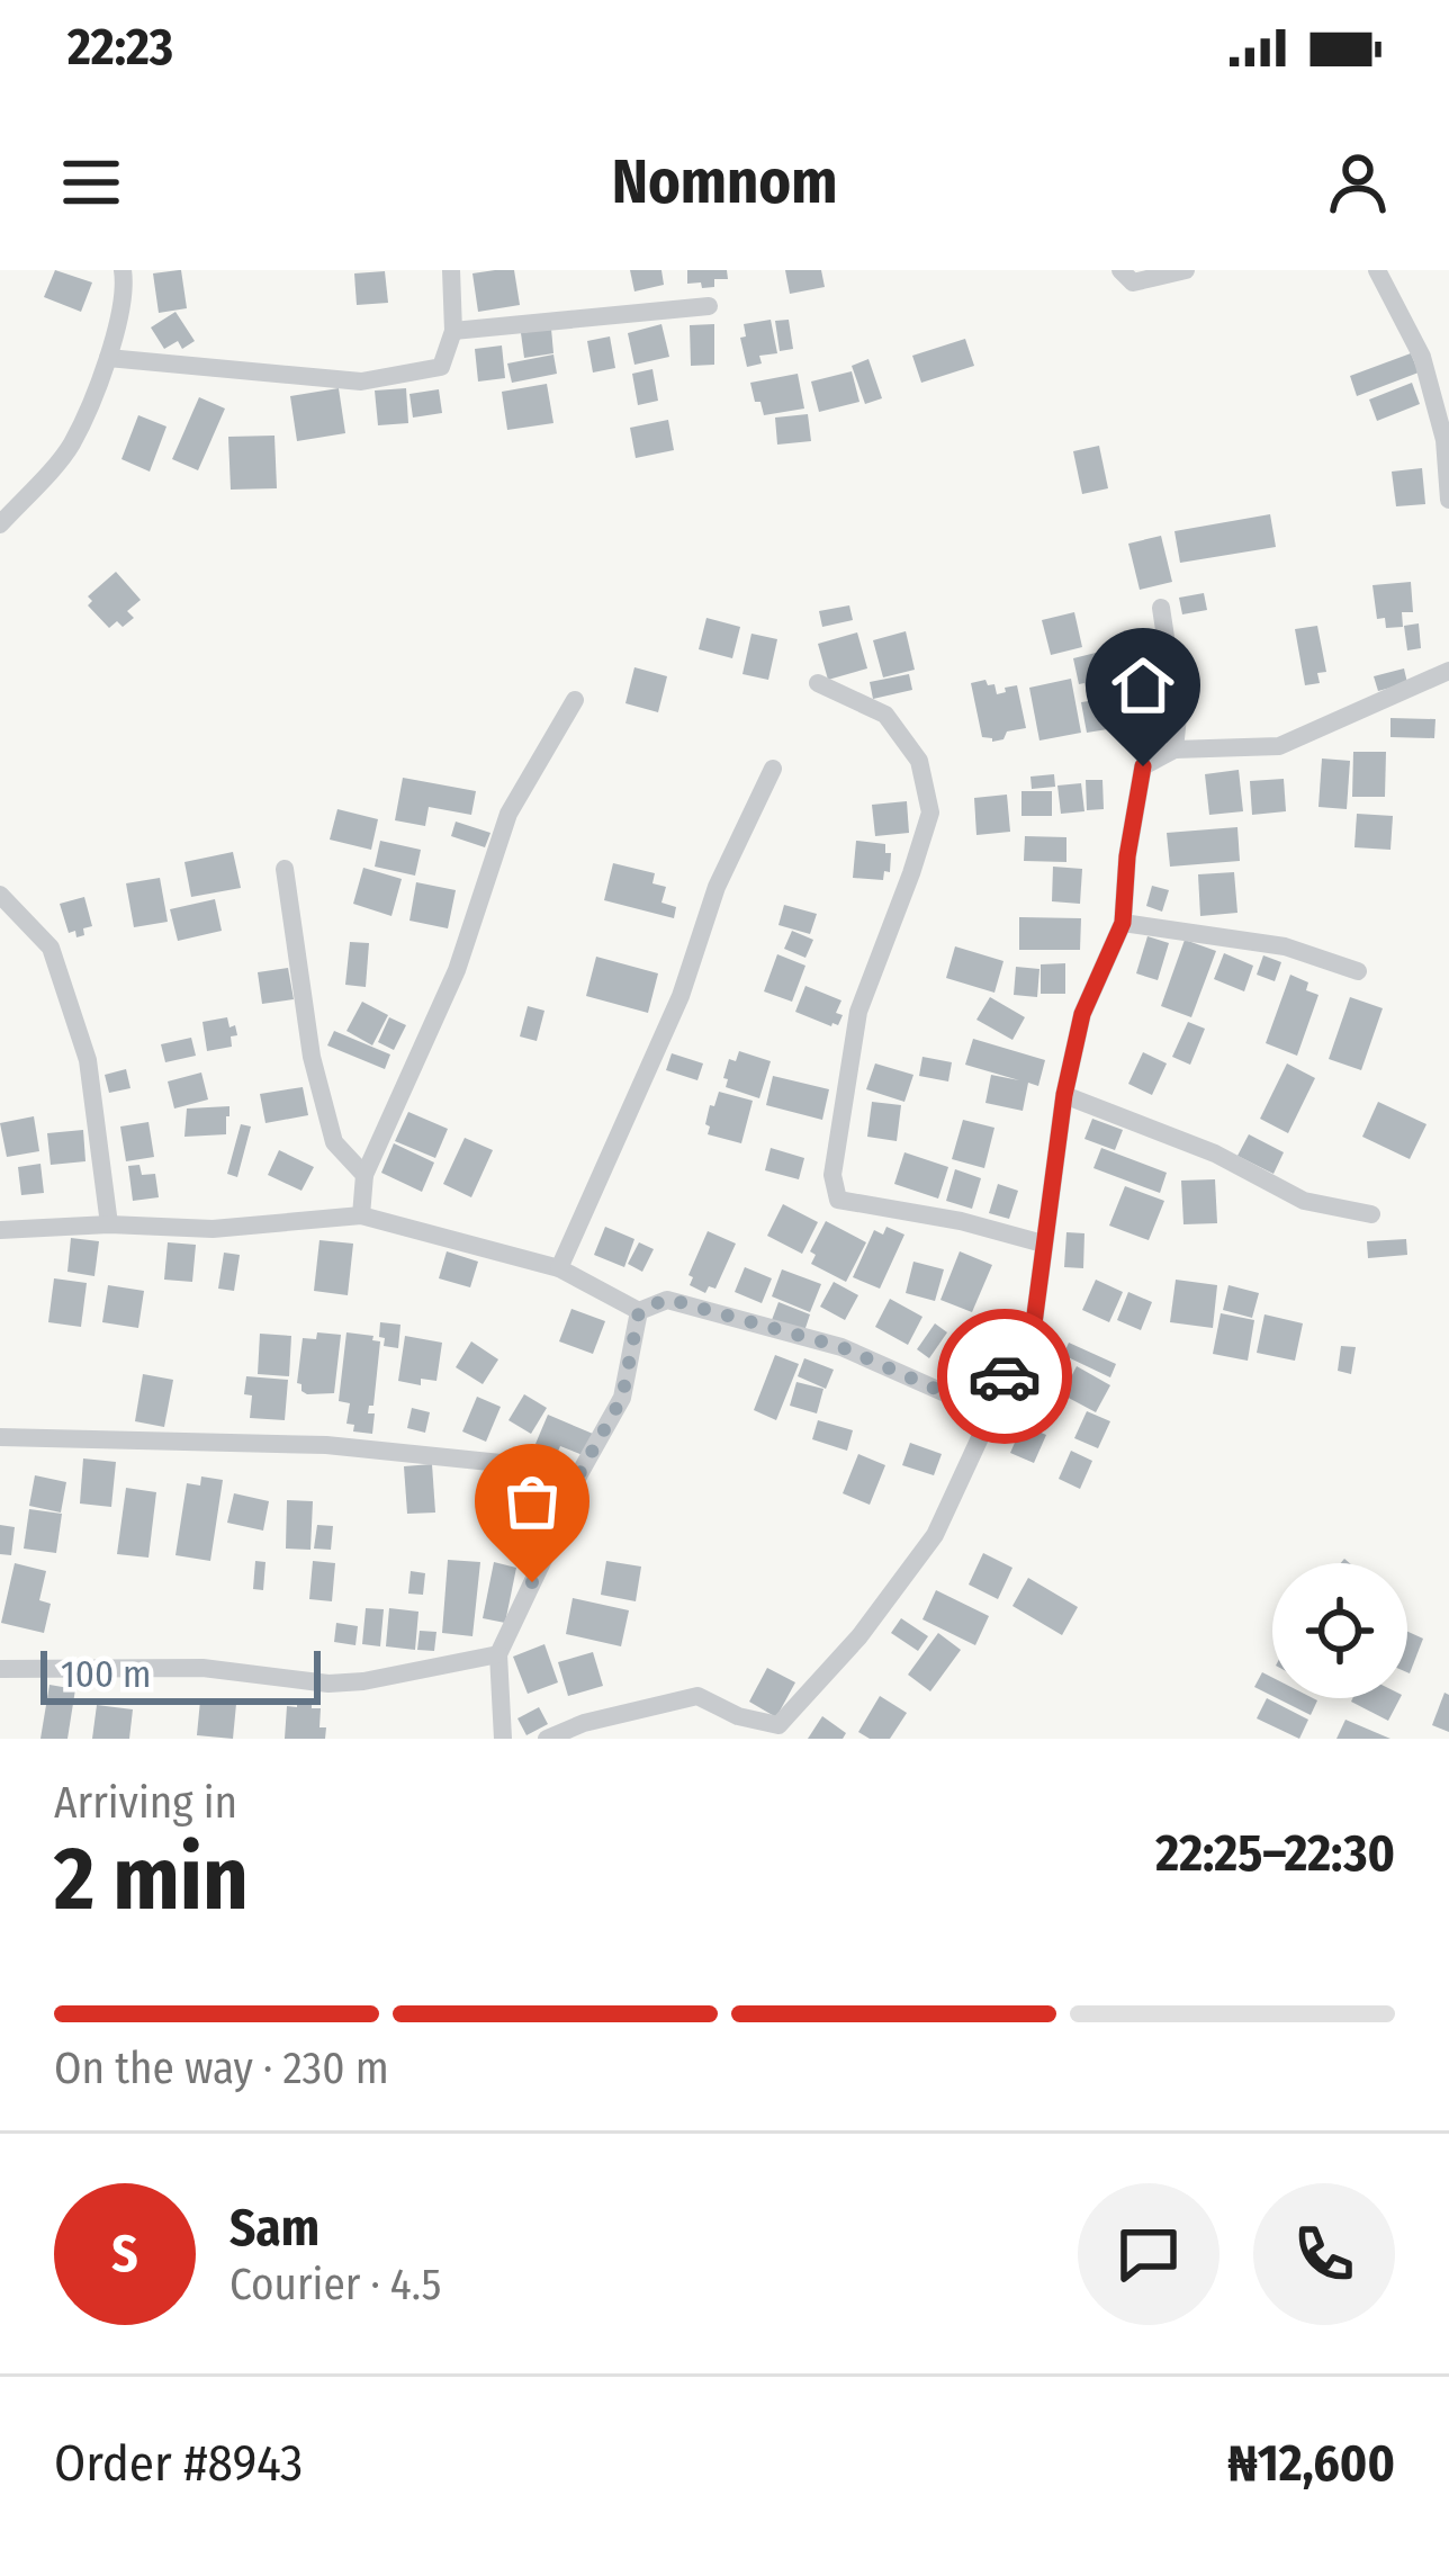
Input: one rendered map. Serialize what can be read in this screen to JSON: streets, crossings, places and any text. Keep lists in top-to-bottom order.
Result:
{
  "scale_bar": "100 m",
  "page": {
    "status": "22:23",
    "header": "Nomnom",
    "scale": "100 m",
    "heading": ["2 min", "Arriving in", "22:25–22:30"],
    "panel": [
      "Sam",
      "Courier · 4.5",
      "Order #8943",
      "₦12,600"
    ],
    "bar": "On the way · 230 m",
    "round": "S"
  }
}
